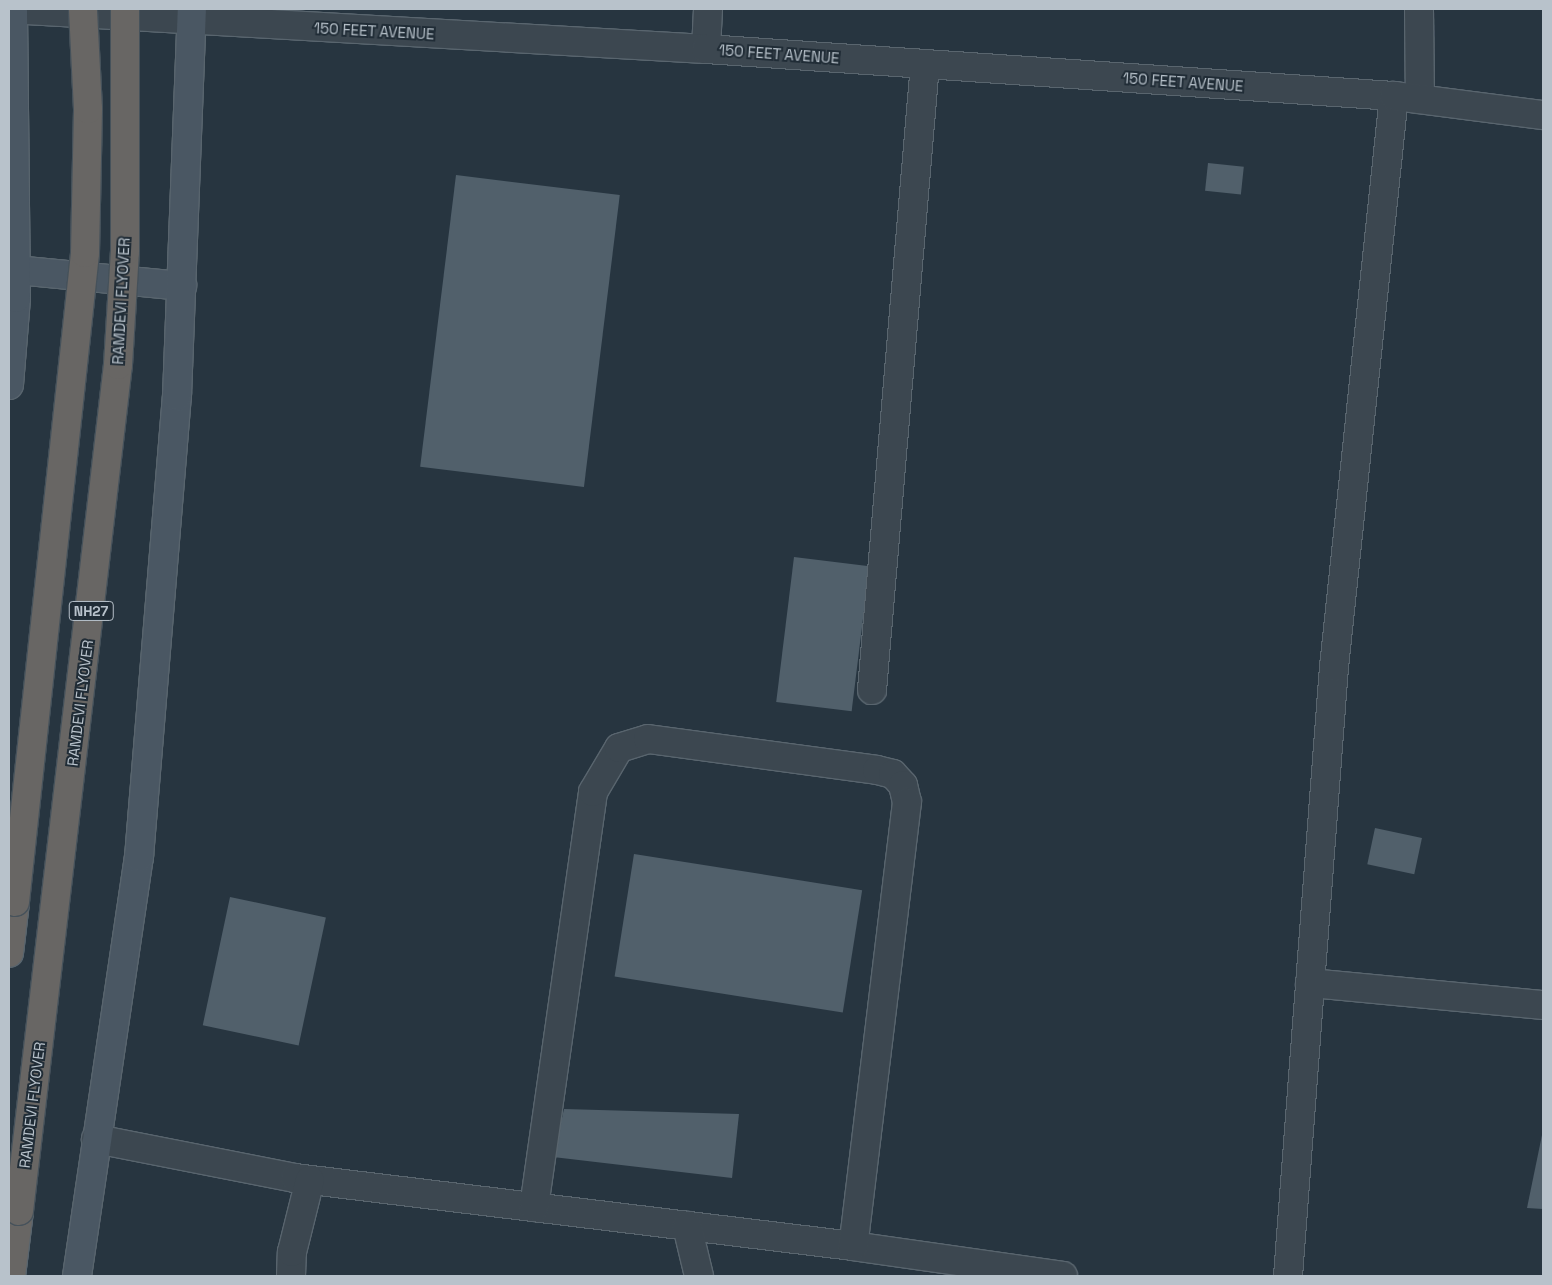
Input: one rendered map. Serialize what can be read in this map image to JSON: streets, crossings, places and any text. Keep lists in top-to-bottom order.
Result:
{
  "streets": {
    "highway": ["RAMDEVI FLYOVER", "NH27"],
    "street": ["150 FEET AVENUE"]
  }
}
